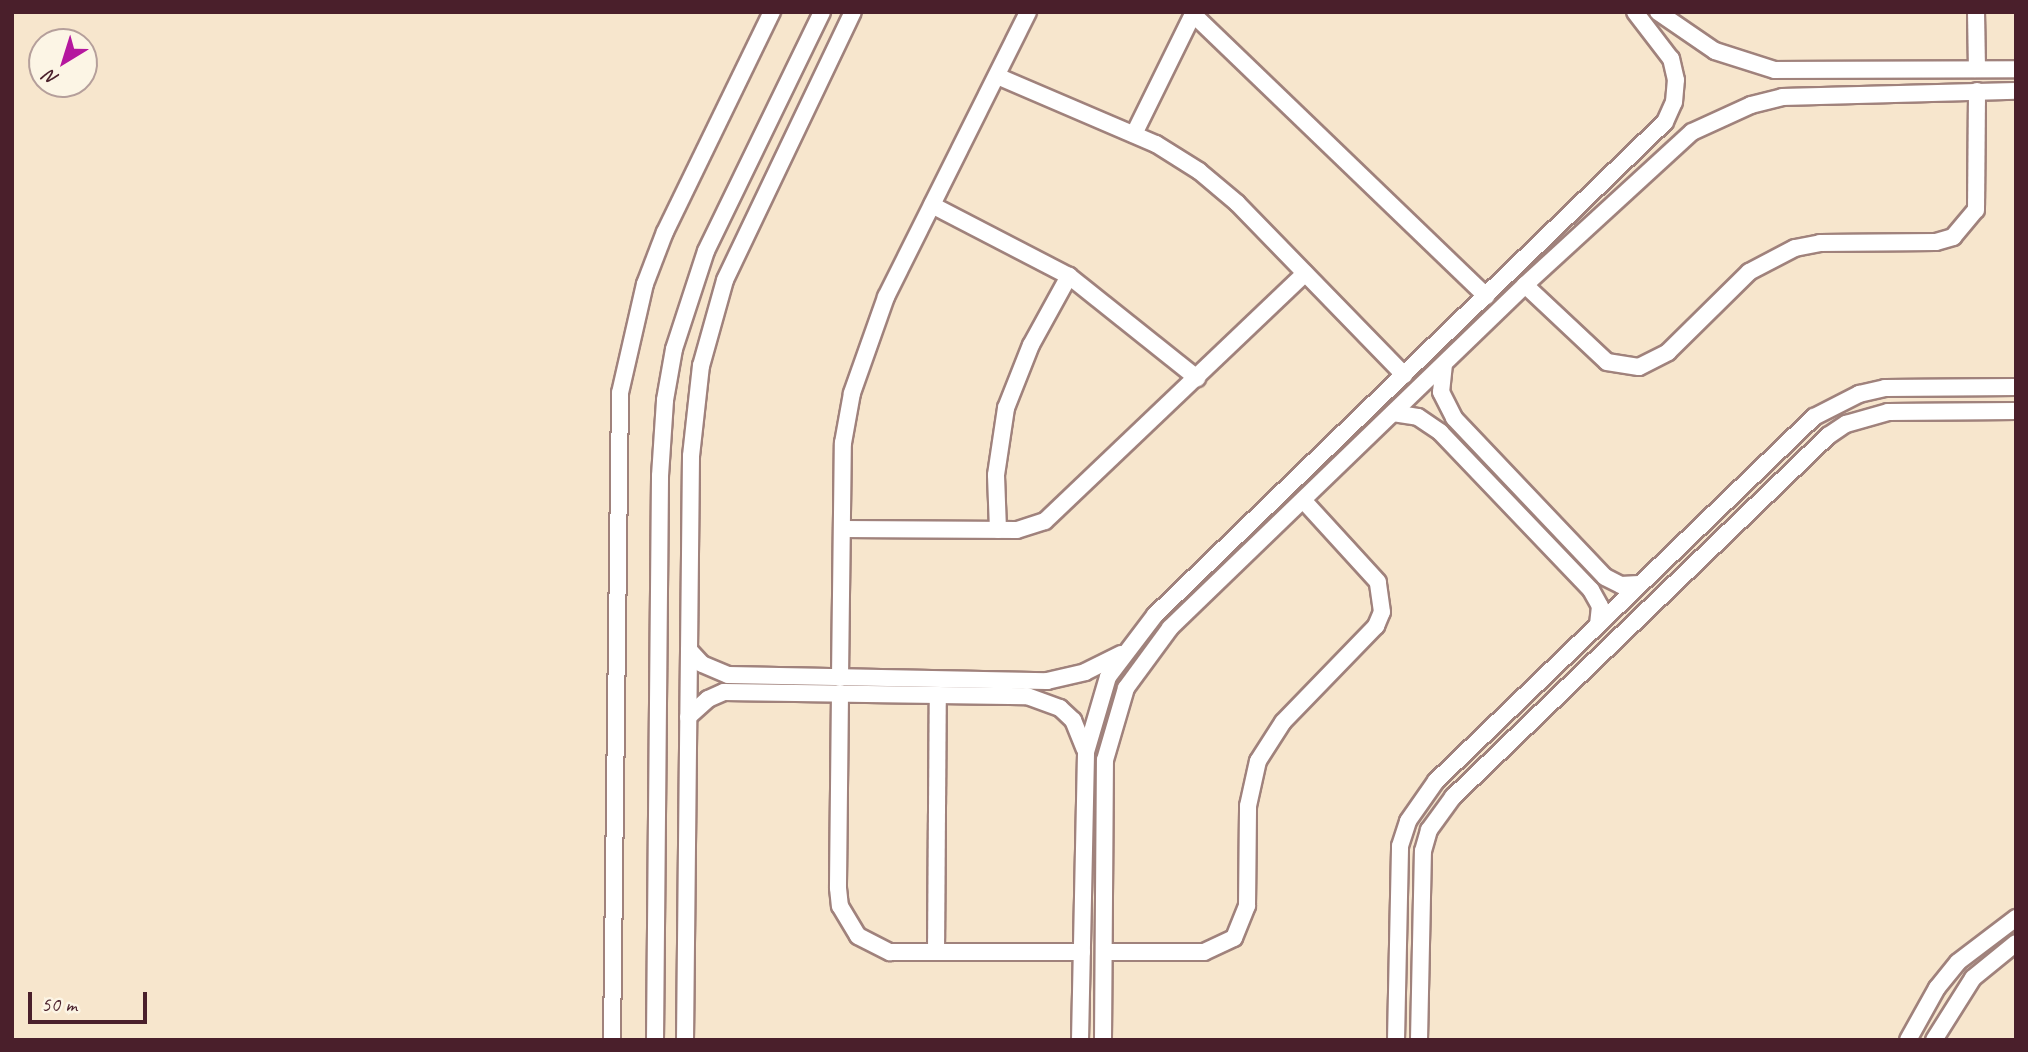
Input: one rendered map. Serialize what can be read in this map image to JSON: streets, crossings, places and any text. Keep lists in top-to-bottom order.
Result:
{
  "scale_bar": "50 m",
  "north": "bottom left"
}
